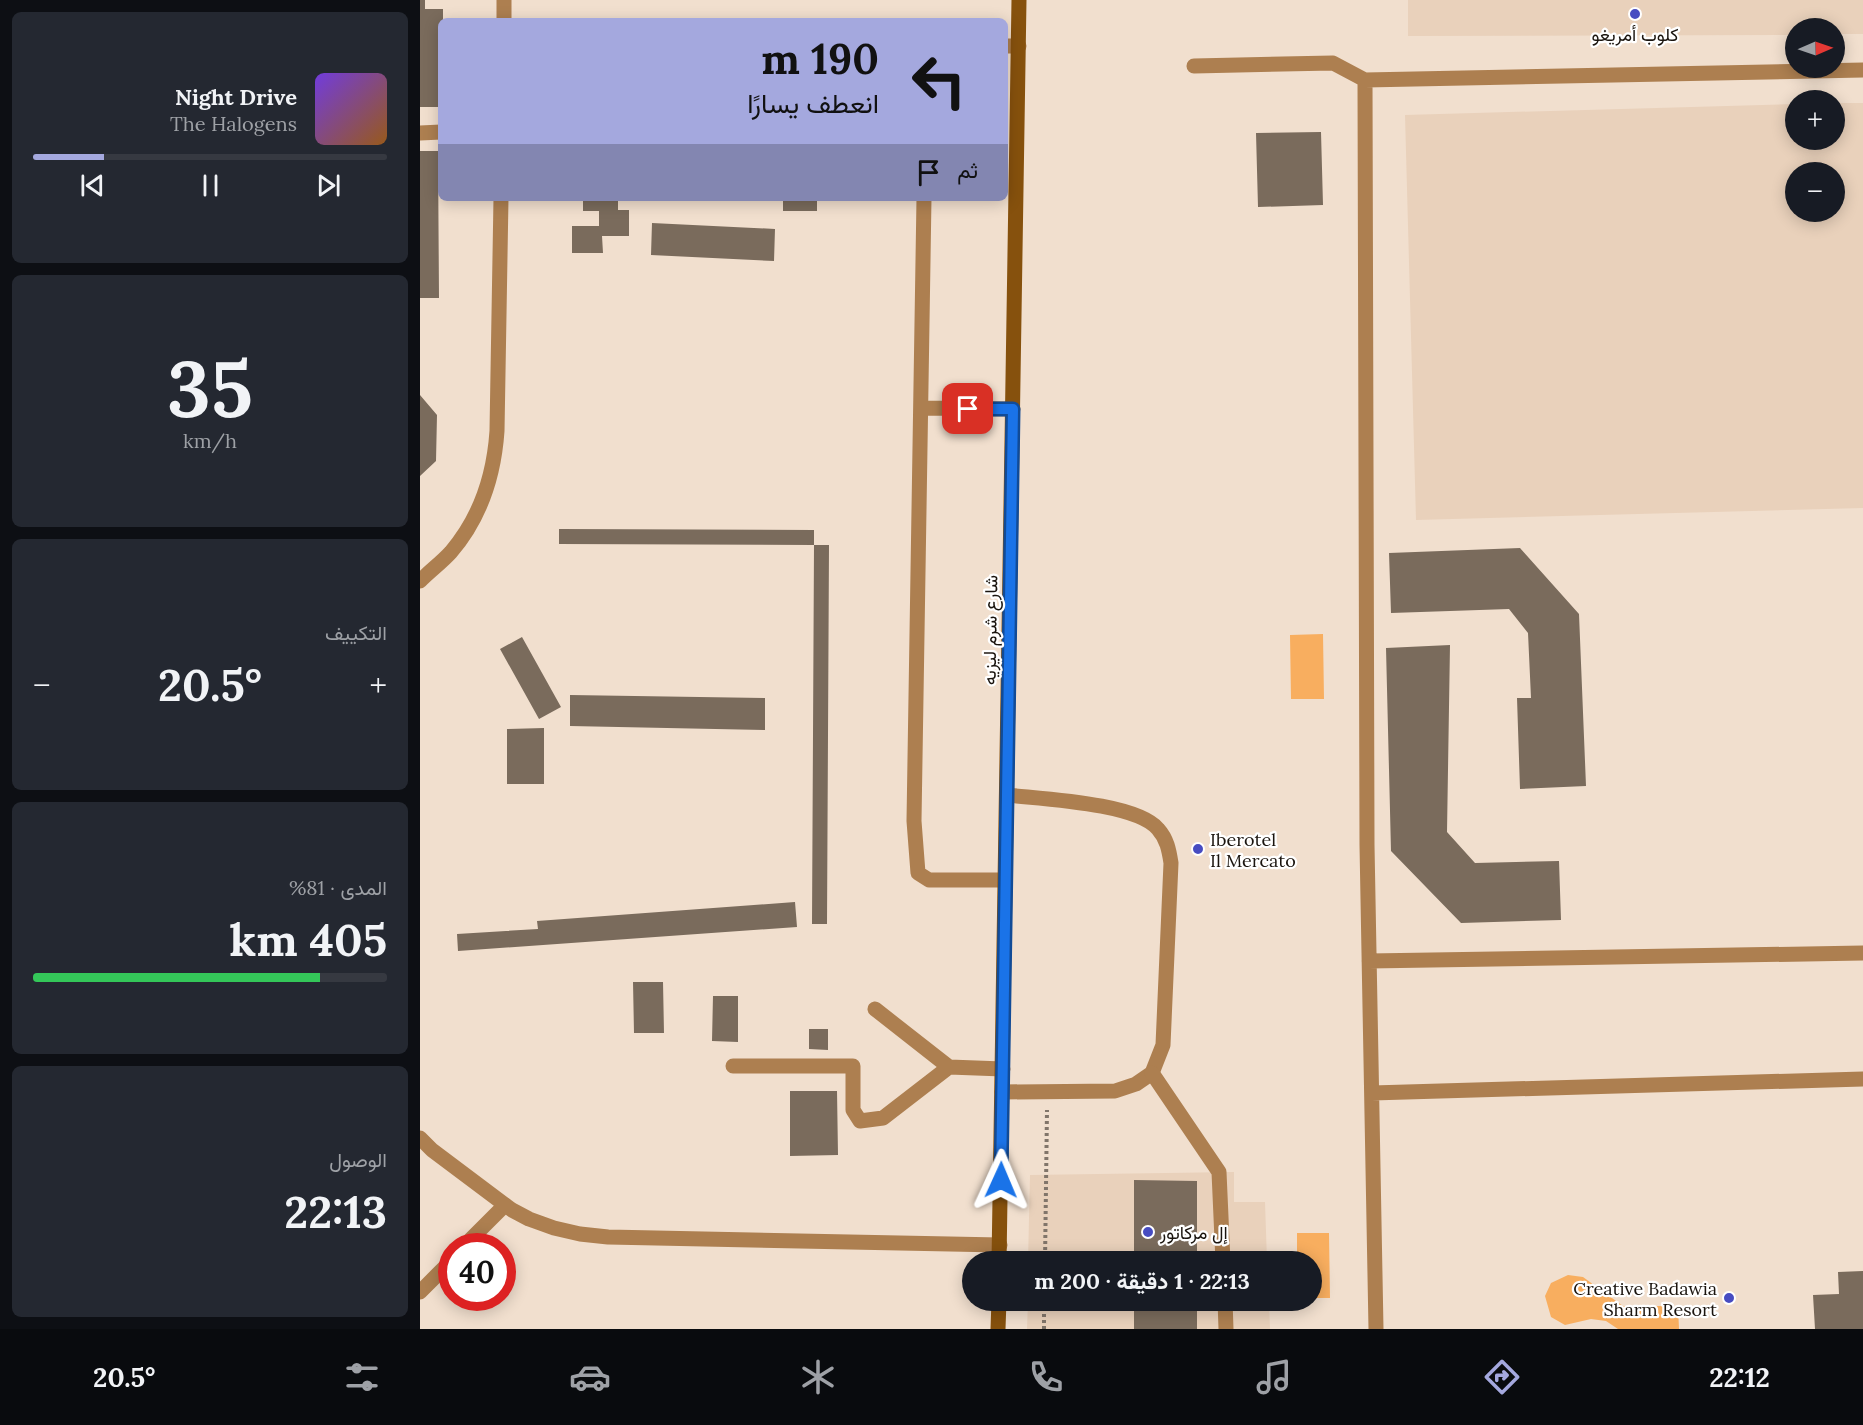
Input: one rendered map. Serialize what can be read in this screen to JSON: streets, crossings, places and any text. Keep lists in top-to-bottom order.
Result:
{
  "streets": {
    "street": ["شارع شرم ليزيه"]
  },
  "places": [
    "كلوب أمريغو",
    "Iberotel Il Mercato",
    "إل مركاتور",
    "Creative Badawia Sharm Resort"
  ],
  "north": "right",
  "page": {
    "map_buttons": ["+", "−"],
    "turn": ["190 m", "انعطف يسارًا"],
    "song": ["Night Drive", "The Halogens"],
    "then": "ثم",
    "tile": [
      ["35", "km/h"],
      "التكييف",
      ["المدى · 81%", "405 km"],
      ["الوصول", "22:13"]
    ],
    "heat": ["−", "20.5°", "+"],
    "limit": "40",
    "trip": "22:13 · 1 دقيقة · 200 m",
    "tabs": ["22:12", "20.5°"]
  }
}
